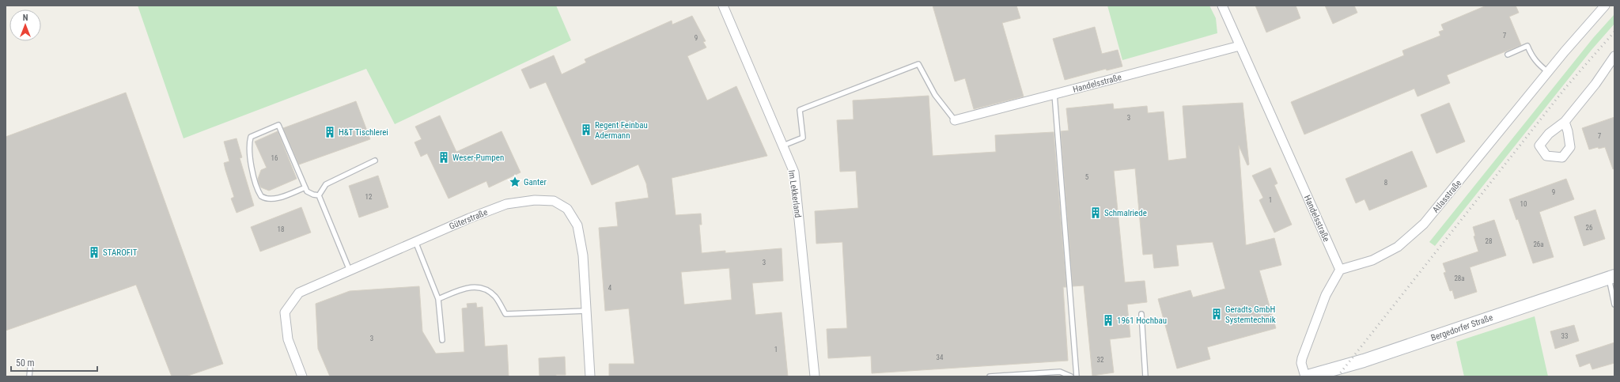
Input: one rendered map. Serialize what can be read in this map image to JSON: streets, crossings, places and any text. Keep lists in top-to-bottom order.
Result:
{
  "streets": {
    "street": [
      "Handelsstraße",
      "Im Lekkerland",
      "Atlasstraße",
      "Güterstraße",
      "Bergedorfer Straße"
    ]
  },
  "crossings": [
    ["Handelsstraße", "Atlasstraße"]
  ],
  "places": {
    "building": [
      "Regent Feinbau Adermann",
      "H&T Tischlerei",
      "Weser-Pumpen",
      "Schmalriede",
      "STAROFIT",
      "Geradts GmbH Systemtechnik",
      "1961 Hochbau"
    ],
    "place": ["Ganter"]
  },
  "house_numbers": [
    "7",
    "9",
    "3",
    "7",
    "16",
    "5",
    "8",
    "9",
    "12",
    "1",
    "10",
    "26",
    "18",
    "28",
    "26a",
    "3",
    "28a",
    "4",
    "33",
    "3",
    "1",
    "34",
    "32"
  ],
  "scale_bar": "50 m",
  "north": "top"
}
